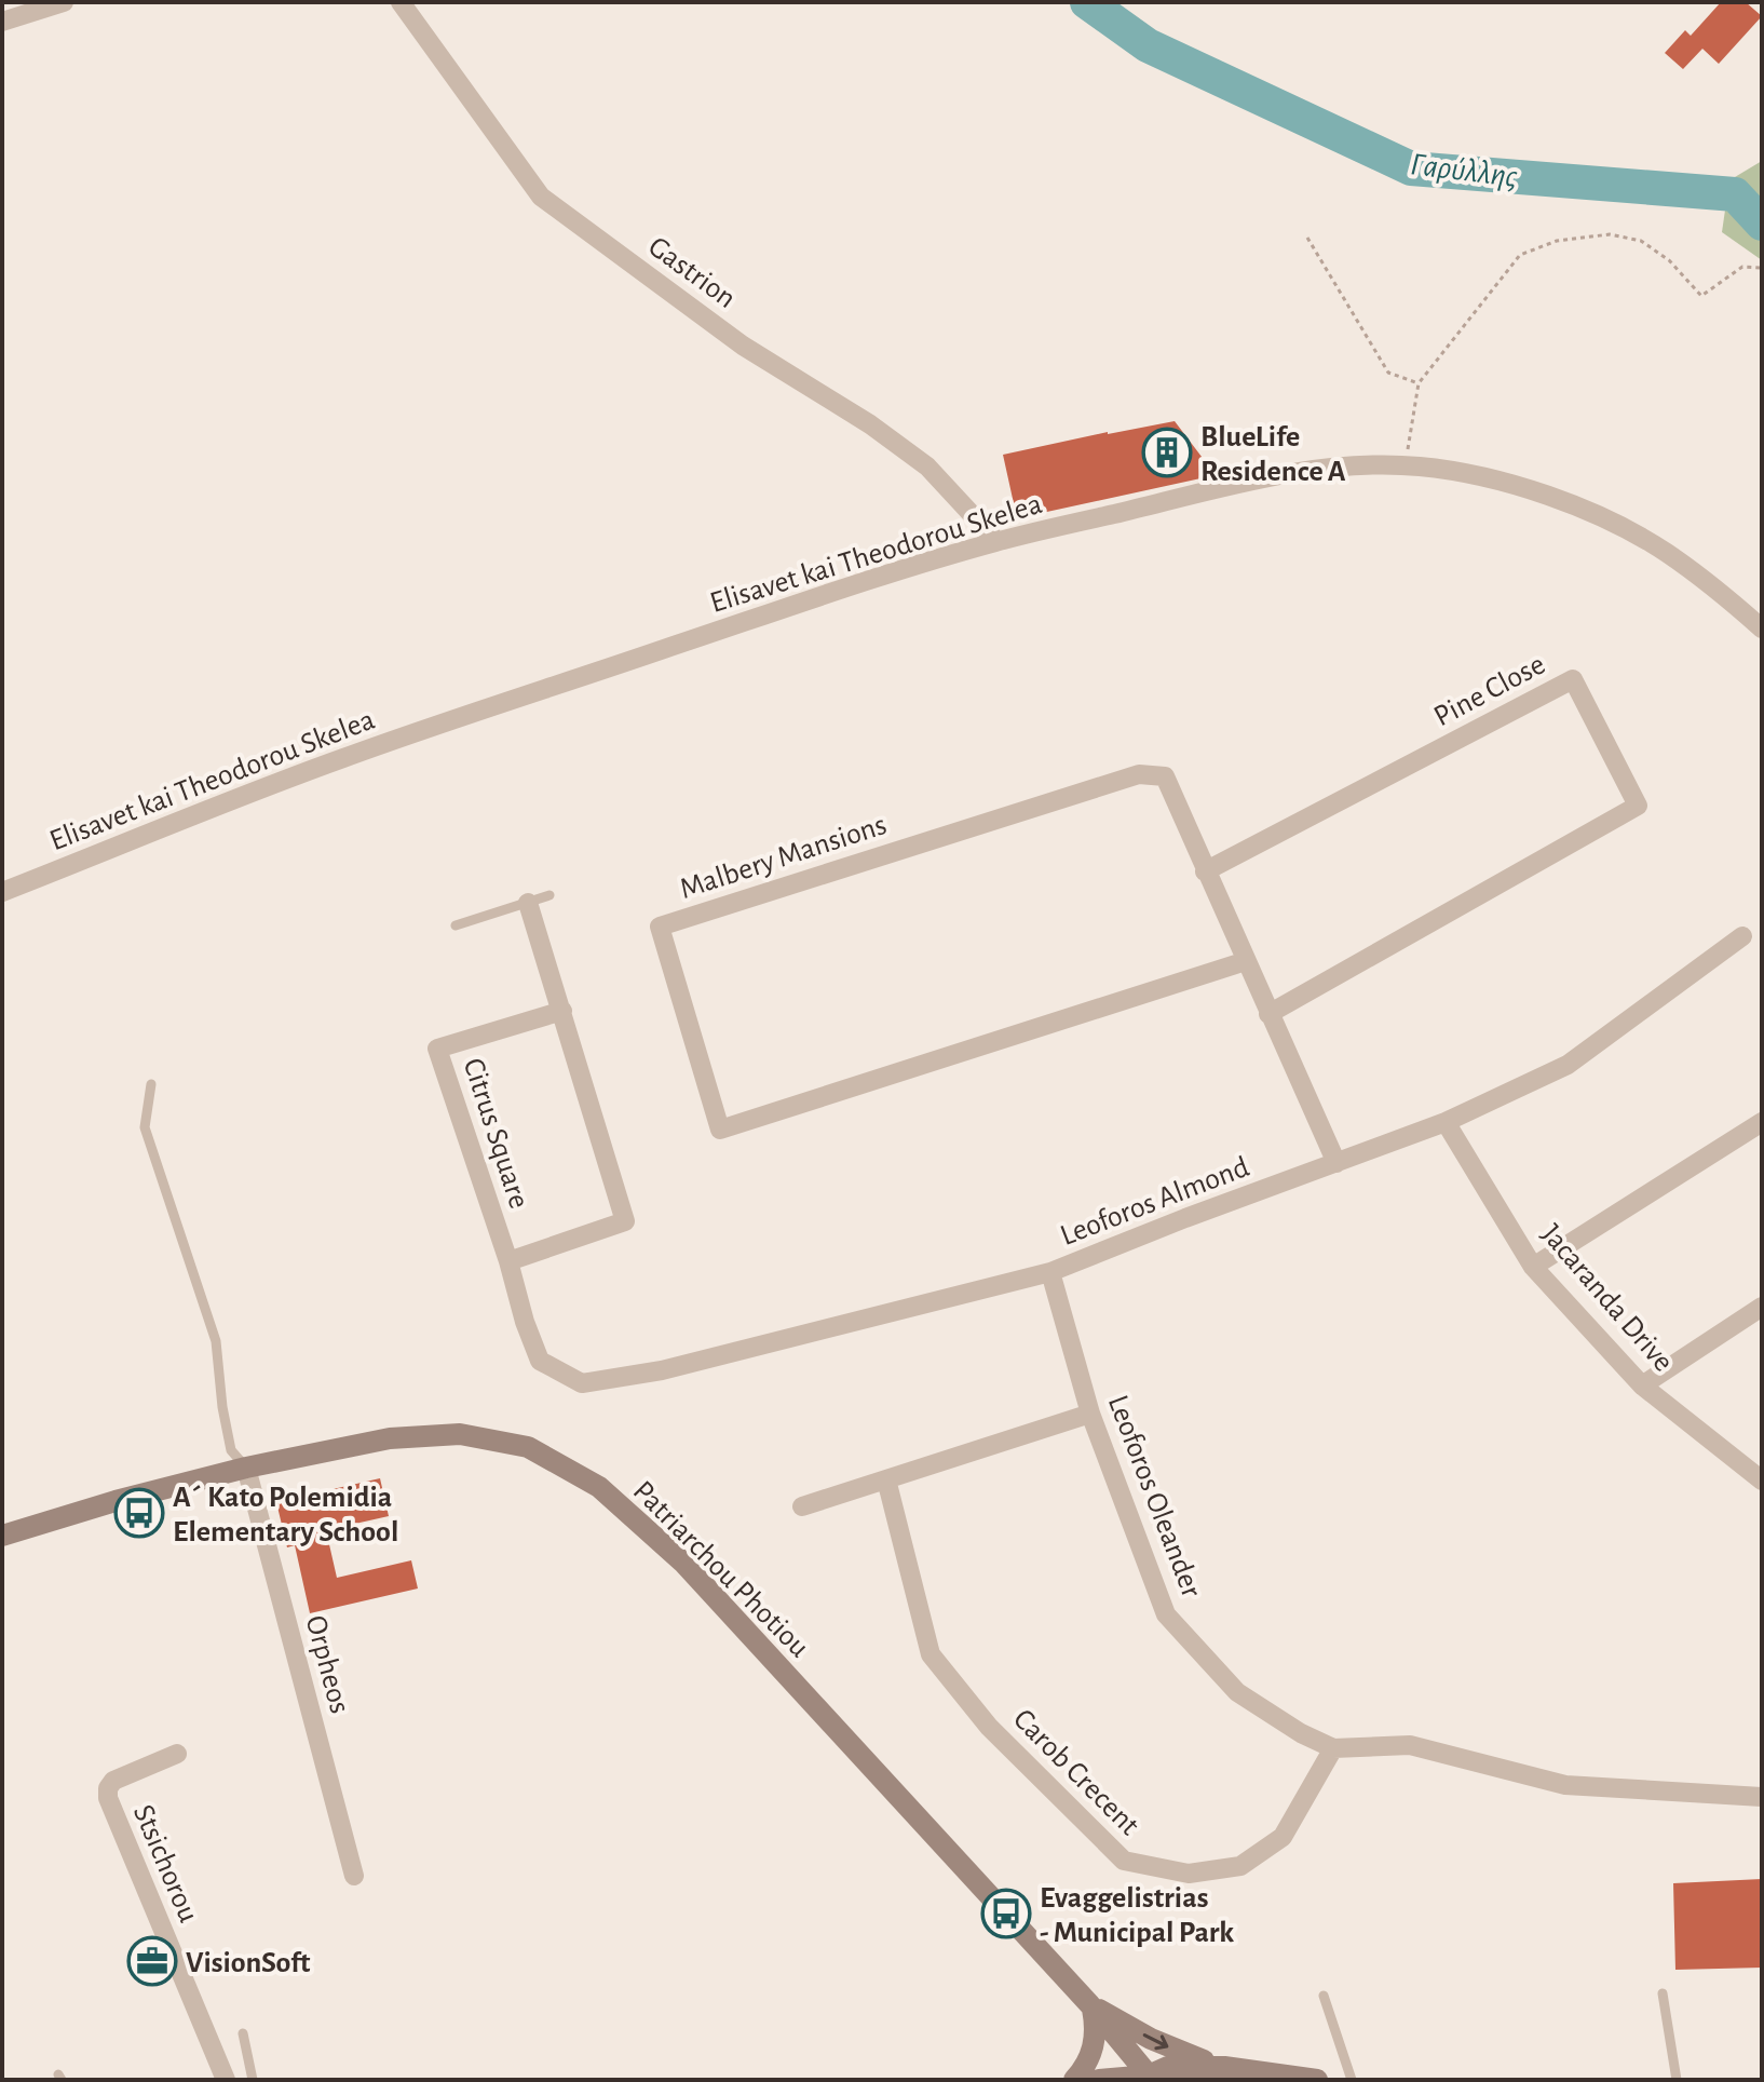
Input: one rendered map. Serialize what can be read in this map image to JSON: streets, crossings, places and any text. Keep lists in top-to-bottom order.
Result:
{
  "streets": {
    "street": [
      "Gastrion",
      "Elisavet kai Theodorou Skelea",
      "Pine Close",
      "Malbery Mansions",
      "Citrus Square",
      "Leoforos Almond",
      "Jacaranda Drive",
      "Leoforos Oleander",
      "Patriarchou Photiou",
      "Orpheos",
      "Carob Crecent",
      "Stsichorou"
    ]
  },
  "crossings": [
    ["Gastrion", "Elisavet kai Theodorou Skelea"],
    ["Pine Close", "Malbery Mansions"],
    ["Malbery Mansions", "Leoforos Almond"],
    ["Citrus Square", "Leoforos Almond"],
    ["Leoforos Almond", "Jacaranda Drive"],
    ["Leoforos Almond", "Leoforos Oleander"],
    ["Leoforos Oleander", "Carob Crecent"],
    ["Patriarchou Photiou", "Orpheos"]
  ],
  "water": ["Γαρύλλης"],
  "places": {
    "building": ["BlueLife Residence A"],
    "bus stop": ["A´ Kato Polemidia Elementary School", "Evaggelistrias - Municipal Park"],
    "office": ["VisionSoft"]
  }
}
